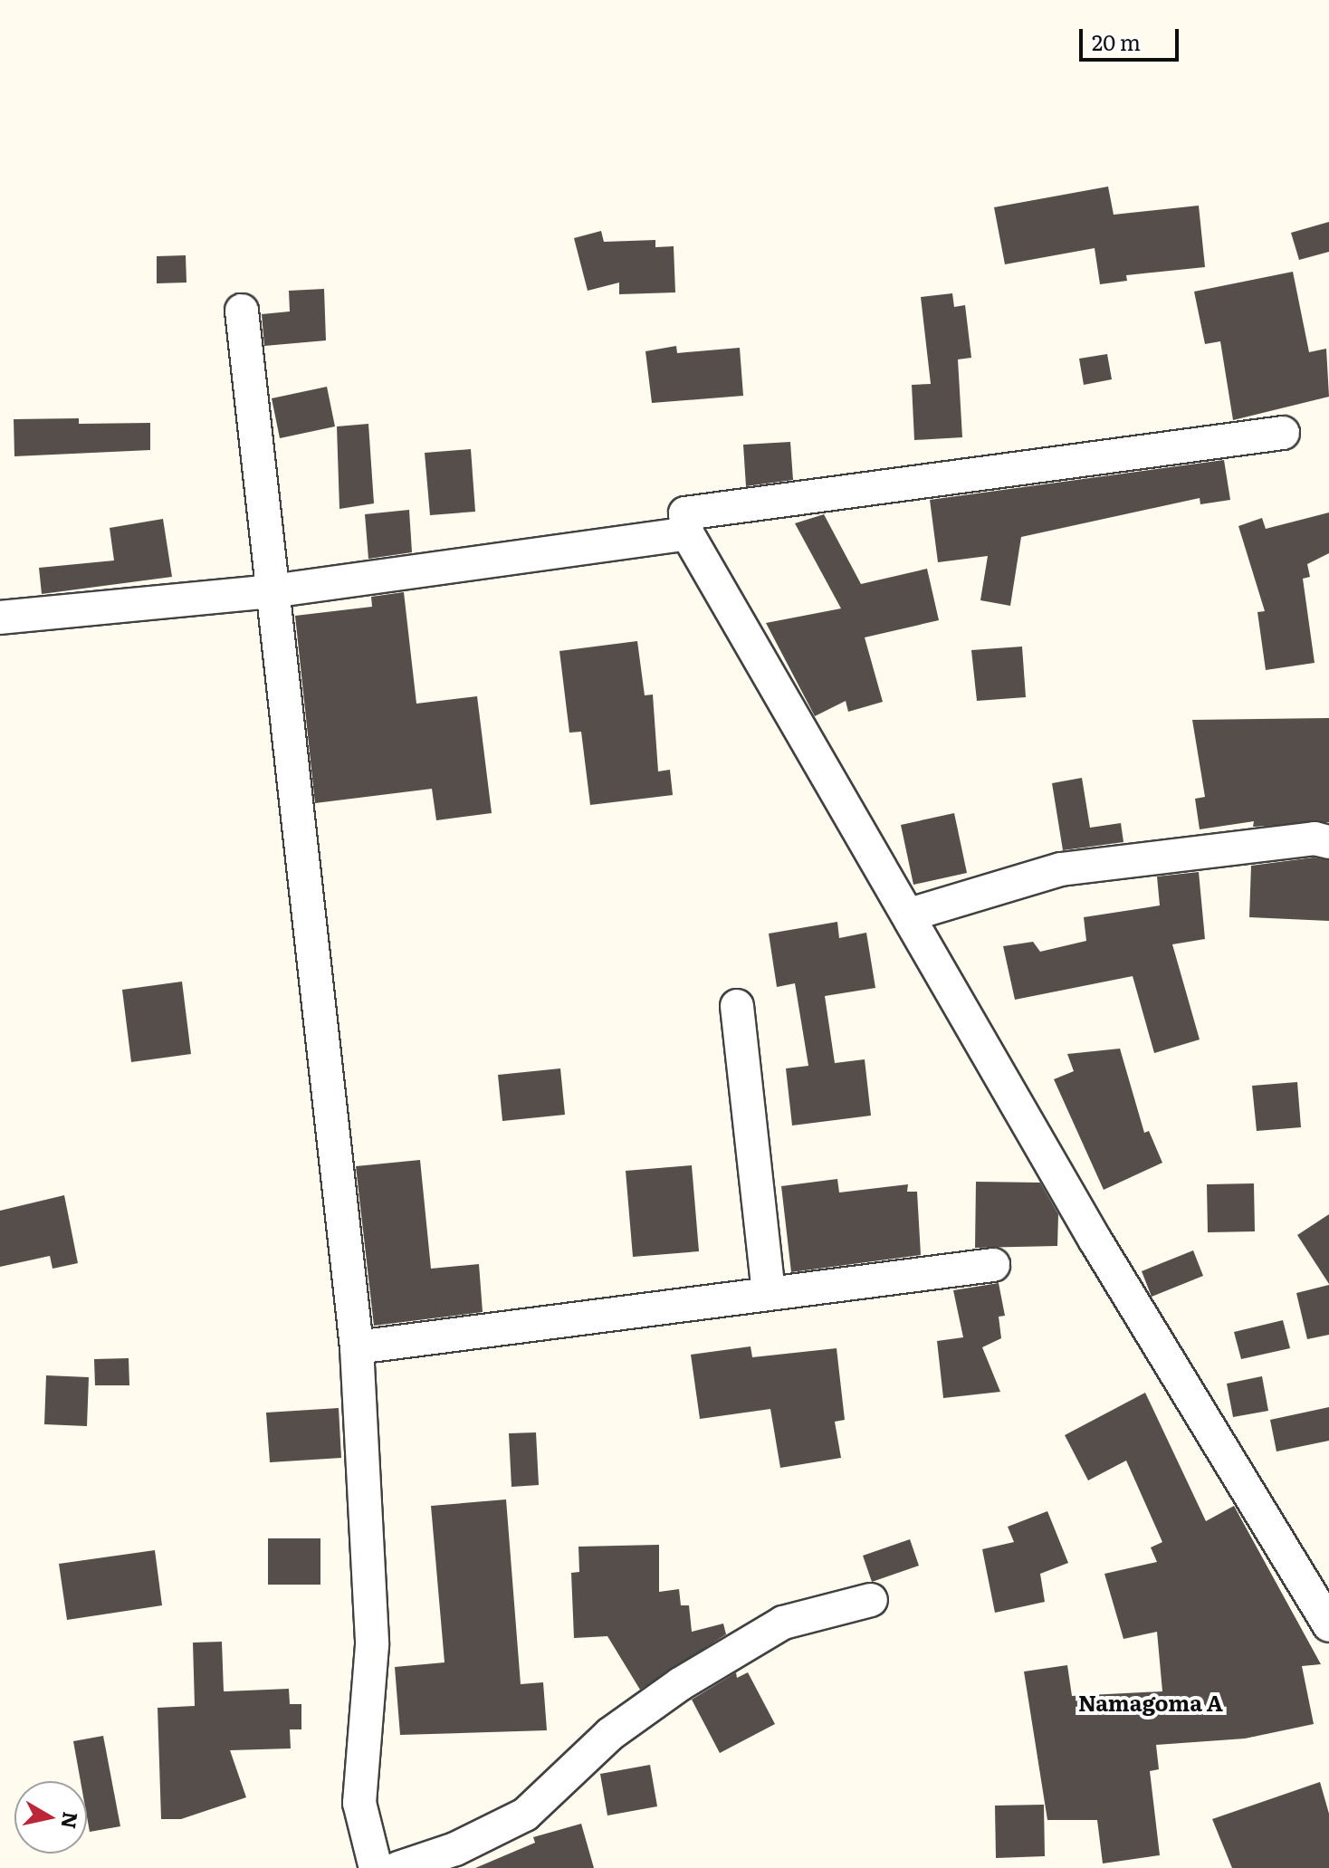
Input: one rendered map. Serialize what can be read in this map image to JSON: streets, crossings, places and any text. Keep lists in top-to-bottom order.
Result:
{
  "districts": ["Namagoma A"],
  "scale_bar": "20 m",
  "north": "right"
}
